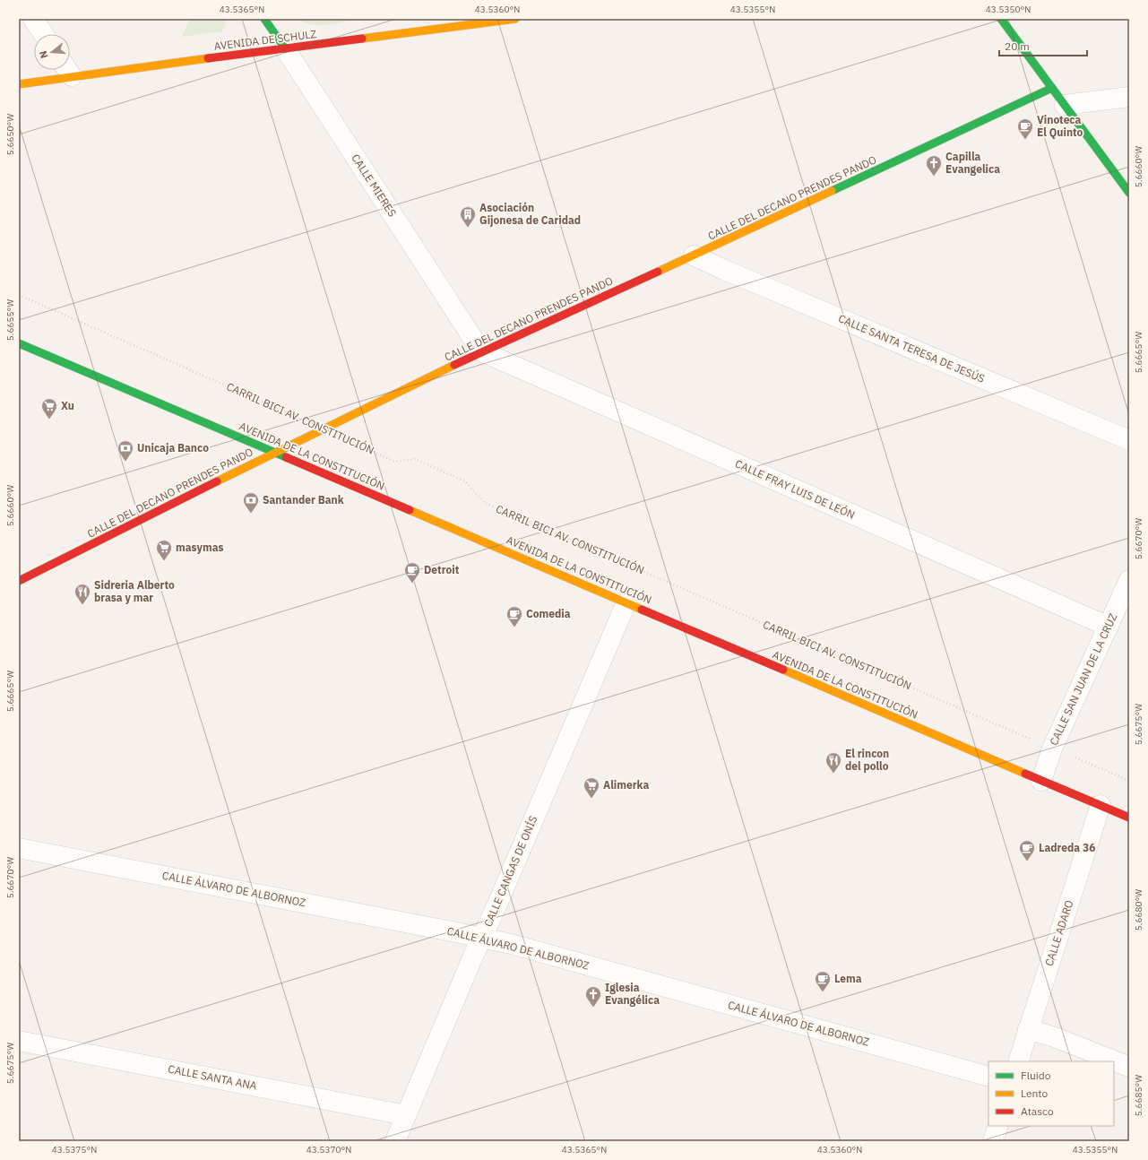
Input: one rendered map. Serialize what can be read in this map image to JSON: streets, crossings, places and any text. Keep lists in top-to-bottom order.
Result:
{
  "streets": {
    "street": [
      "AVENIDA DE SCHULZ",
      "CALLE MIERES",
      "CALLE DEL DECANO PRENDES PANDO",
      "CALLE SANTA TERESA DE JESÚS",
      "AVENIDA DE LA CONSTITUCIÓN",
      "CALLE FRAY LUIS DE LEÓN",
      "CALLE SAN JUAN DE LA CRUZ",
      "CALLE CANGAS DE ONÍS",
      "CALLE ÁLVARO DE ALBORNOZ",
      "CALLE ADARO",
      "CALLE SANTA ANA"
    ],
    "path": ["CARRIL BICI AV. CONSTITUCIÓN"]
  },
  "crossings": [
    ["AVENIDA DE SCHULZ", "CALLE MIERES"],
    ["CALLE MIERES", "CALLE DEL DECANO PRENDES PANDO"],
    ["CALLE MIERES", "CALLE FRAY LUIS DE LEÓN"],
    ["CALLE DEL DECANO PRENDES PANDO", "CALLE SANTA TERESA DE JESÚS"],
    ["CALLE DEL DECANO PRENDES PANDO", "CARRIL BICI AV. CONSTITUCIÓN"],
    ["CALLE DEL DECANO PRENDES PANDO", "AVENIDA DE LA CONSTITUCIÓN"],
    ["CALLE DEL DECANO PRENDES PANDO", "CALLE FRAY LUIS DE LEÓN"],
    ["CARRIL BICI AV. CONSTITUCIÓN", "CALLE SAN JUAN DE LA CRUZ"],
    ["AVENIDA DE LA CONSTITUCIÓN", "CALLE SAN JUAN DE LA CRUZ"],
    ["AVENIDA DE LA CONSTITUCIÓN", "CALLE CANGAS DE ONÍS"],
    ["AVENIDA DE LA CONSTITUCIÓN", "CALLE ADARO"],
    ["CALLE FRAY LUIS DE LEÓN", "CALLE SAN JUAN DE LA CRUZ"],
    ["CALLE CANGAS DE ONÍS", "CALLE ÁLVARO DE ALBORNOZ"],
    ["CALLE CANGAS DE ONÍS", "CALLE SANTA ANA"]
  ],
  "places": {
    "cafe": [
      "Vinoteca El Quinto",
      "Detroit",
      "Comedia",
      "Ladreda 36",
      "Lema"
    ],
    "church": ["Capilla Evangelica", "Iglesia Evangélica"],
    "building": ["Asociación Gijonesa de Caridad"],
    "supermarket": ["Xu", "masymas", "Alimerka"],
    "bank": ["Unicaja Banco", "Santander Bank"],
    "restaurant": ["Sidreria Alberto brasa y mar", "El rincon del pollo"]
  },
  "legend": ["Fluido", "Lento", "Atasco"],
  "scale_bar": "20 m",
  "north": "left",
  "coordinates": [
    "43.5365°N",
    "43.5360°N",
    "43.5355°N",
    "43.5350°N",
    "5.6650°W",
    "5.6660°W",
    "5.6655°W",
    "5.6665°W",
    "5.6670°W",
    "5.6675°W",
    "5.6680°W",
    "5.6685°W",
    "43.5375°N",
    "43.5370°N"
  ]
}
